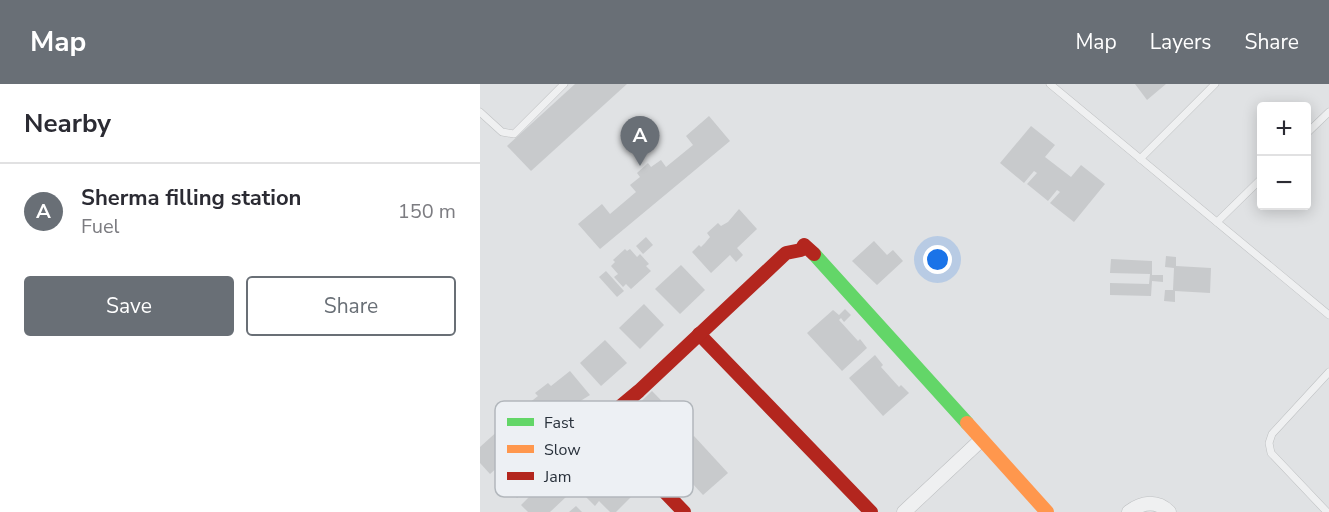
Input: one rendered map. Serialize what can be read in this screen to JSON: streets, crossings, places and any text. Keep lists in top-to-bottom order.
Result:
{
  "legend": ["Fast", "Slow", "Jam"],
  "page": {
    "header": "Map",
    "nav": ["Map", "Layers", "Share"],
    "heading": "Nearby",
    "map_buttons": ["+", "−"],
    "pins": "A",
    "list": [
      {
        "mark": "A",
        "name": "Sherma filling station",
        "note": "Fuel",
        "value": "150 m"
      }
    ],
    "buttons": ["Save", "Share"]
  }
}
